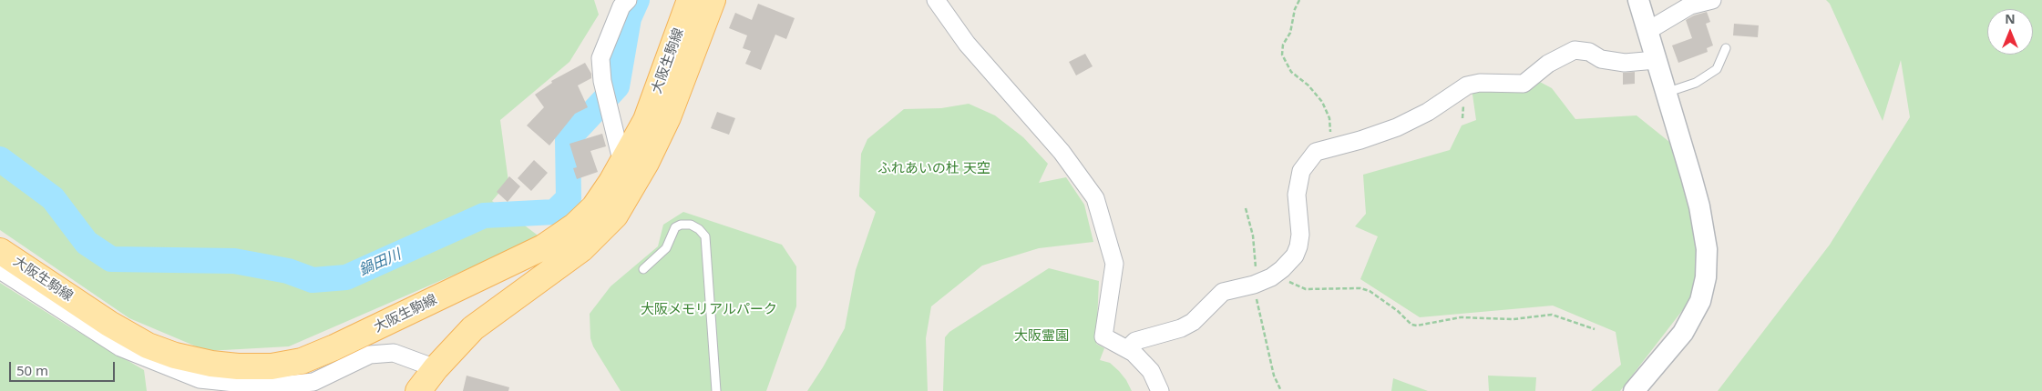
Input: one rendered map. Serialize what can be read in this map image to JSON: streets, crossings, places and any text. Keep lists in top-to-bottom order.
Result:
{
  "streets": {
    "main road": ["大阪生駒線"]
  },
  "water": ["鍋田川"],
  "parks": ["ふれあいの杜 天空", "大阪メモリアルパーク", "大阪霊園"],
  "scale_bar": "50 m",
  "north": "top"
}
